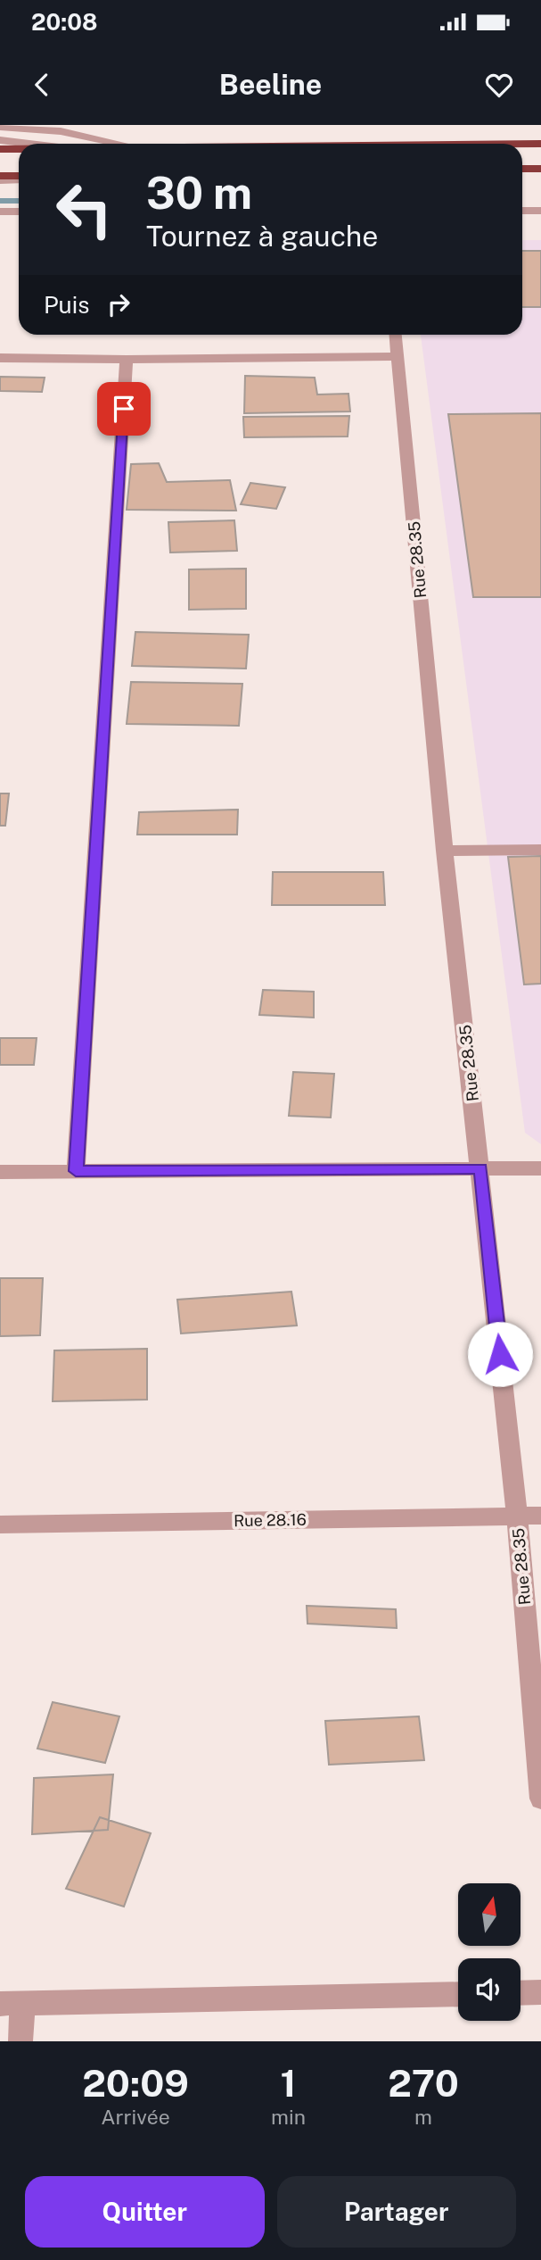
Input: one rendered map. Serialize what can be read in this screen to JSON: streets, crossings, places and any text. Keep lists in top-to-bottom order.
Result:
{
  "streets": {
    "street": ["Rue 28.35", "Rue 28.16"]
  },
  "crossings": [
    ["Rue 28.35", "Rue 28.16"]
  ],
  "north": "top",
  "page": {
    "status": "20:08",
    "header": "Beeline",
    "turn": ["30 m", "Tournez à gauche"],
    "then": "Puis",
    "eta": [
      "20:09",
      "Arrivée",
      "1",
      "min",
      "270",
      "m"
    ],
    "buttons": ["Quitter", "Partager"]
  }
}
